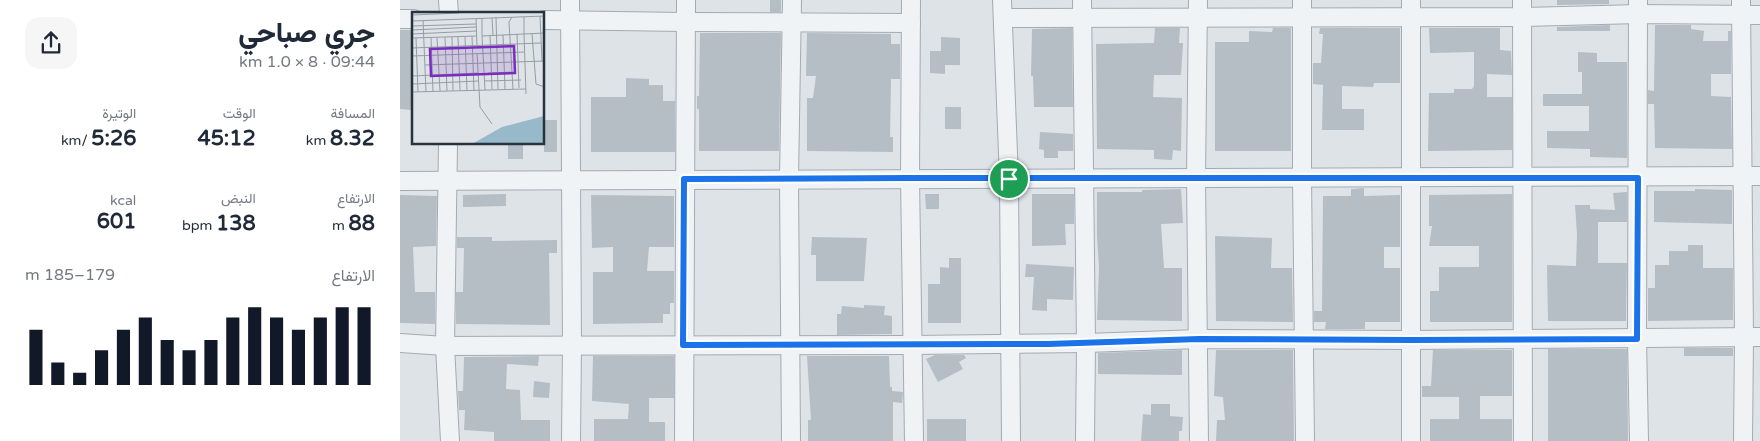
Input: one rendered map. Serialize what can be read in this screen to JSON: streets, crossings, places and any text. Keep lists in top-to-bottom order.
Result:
{
  "page": {
    "heading": ["جري صباحي", "09:44 · 8 × 1.0 km"],
    "stats": [
      ["المسافة", "8.32 km"],
      ["الوقت", "45:12"],
      ["الوتيرة", "5:26 /km"],
      ["الارتفاع", "88 m"],
      ["النبض", "138 bpm"],
      ["kcal", "601"]
    ],
    "chart": ["الارتفاع", "179–185 m"]
  }
}
